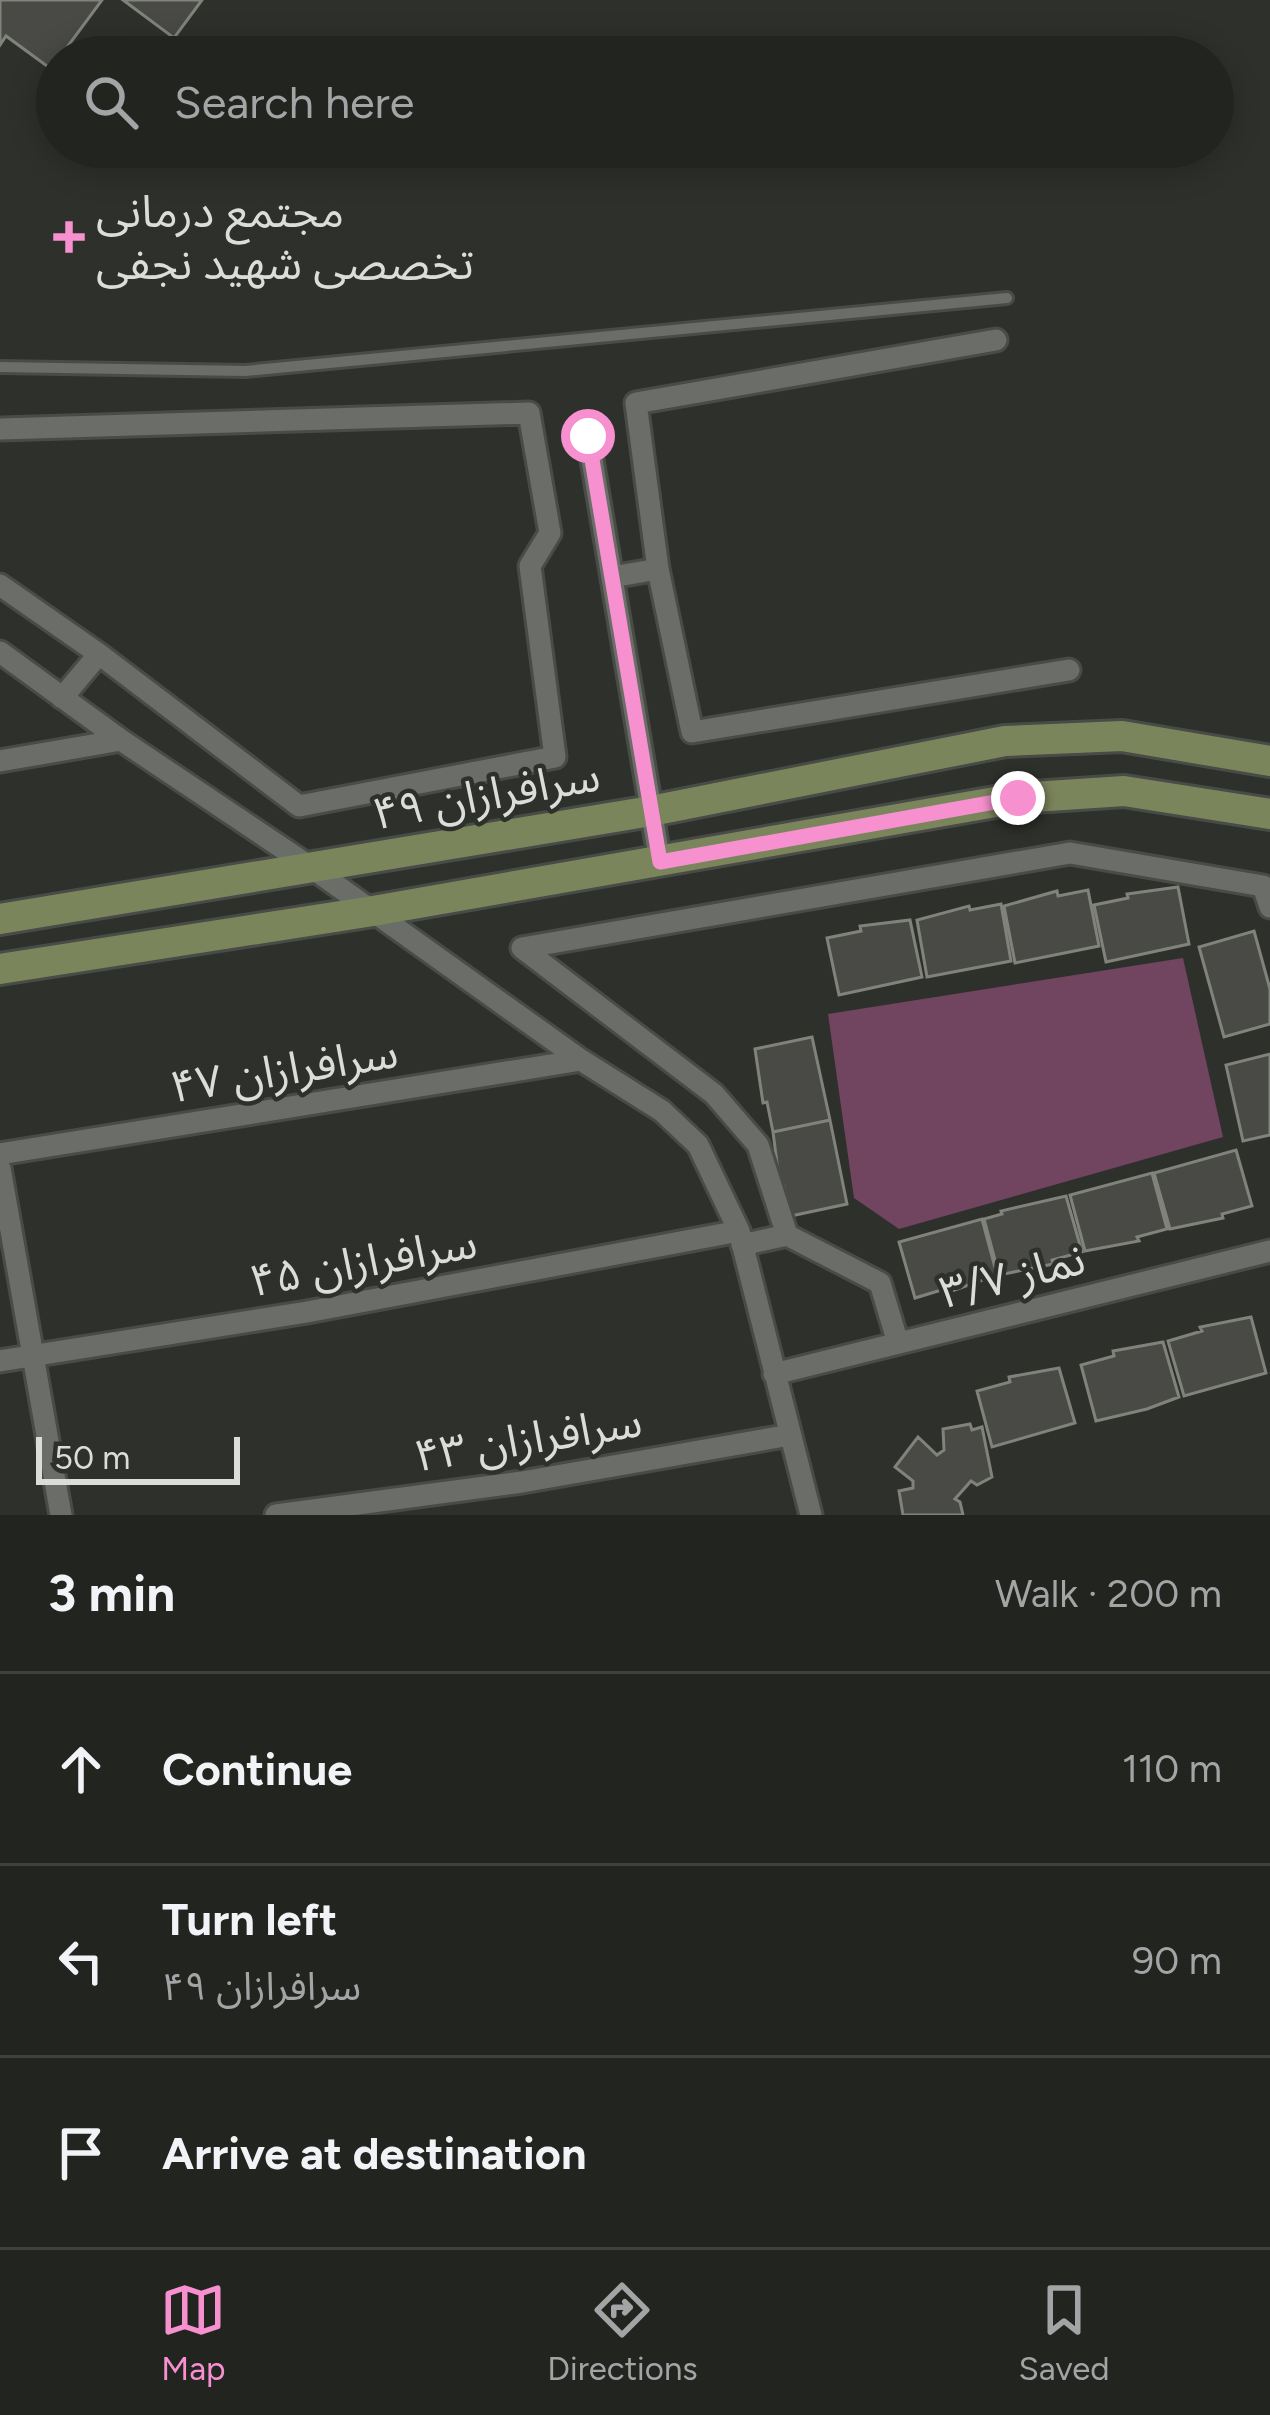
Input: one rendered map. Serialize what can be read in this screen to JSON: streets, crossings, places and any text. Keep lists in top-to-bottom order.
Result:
{
  "streets": {
    "street": [
      "سرافرازان ۴۹",
      "سرافرازان ۴۷",
      "سرافرازان ۴۵",
      "نماز ۳/۷",
      "سرافرازان ۴۳"
    ]
  },
  "places": {
    "health": ["مجتمع درمانی تخصصی شهید نجفی"]
  },
  "scale_bar": "50 m",
  "page": {
    "search": "Search here",
    "scale": "50 m",
    "heading": ["3 min", "Walk · 200 m"],
    "list": [
      ["Continue", "110 m"],
      ["Turn left", "سرافرازان ۴۹", "90 m"],
      "Arrive at destination"
    ],
    "nav": ["Map", "Directions", "Saved"]
  }
}
